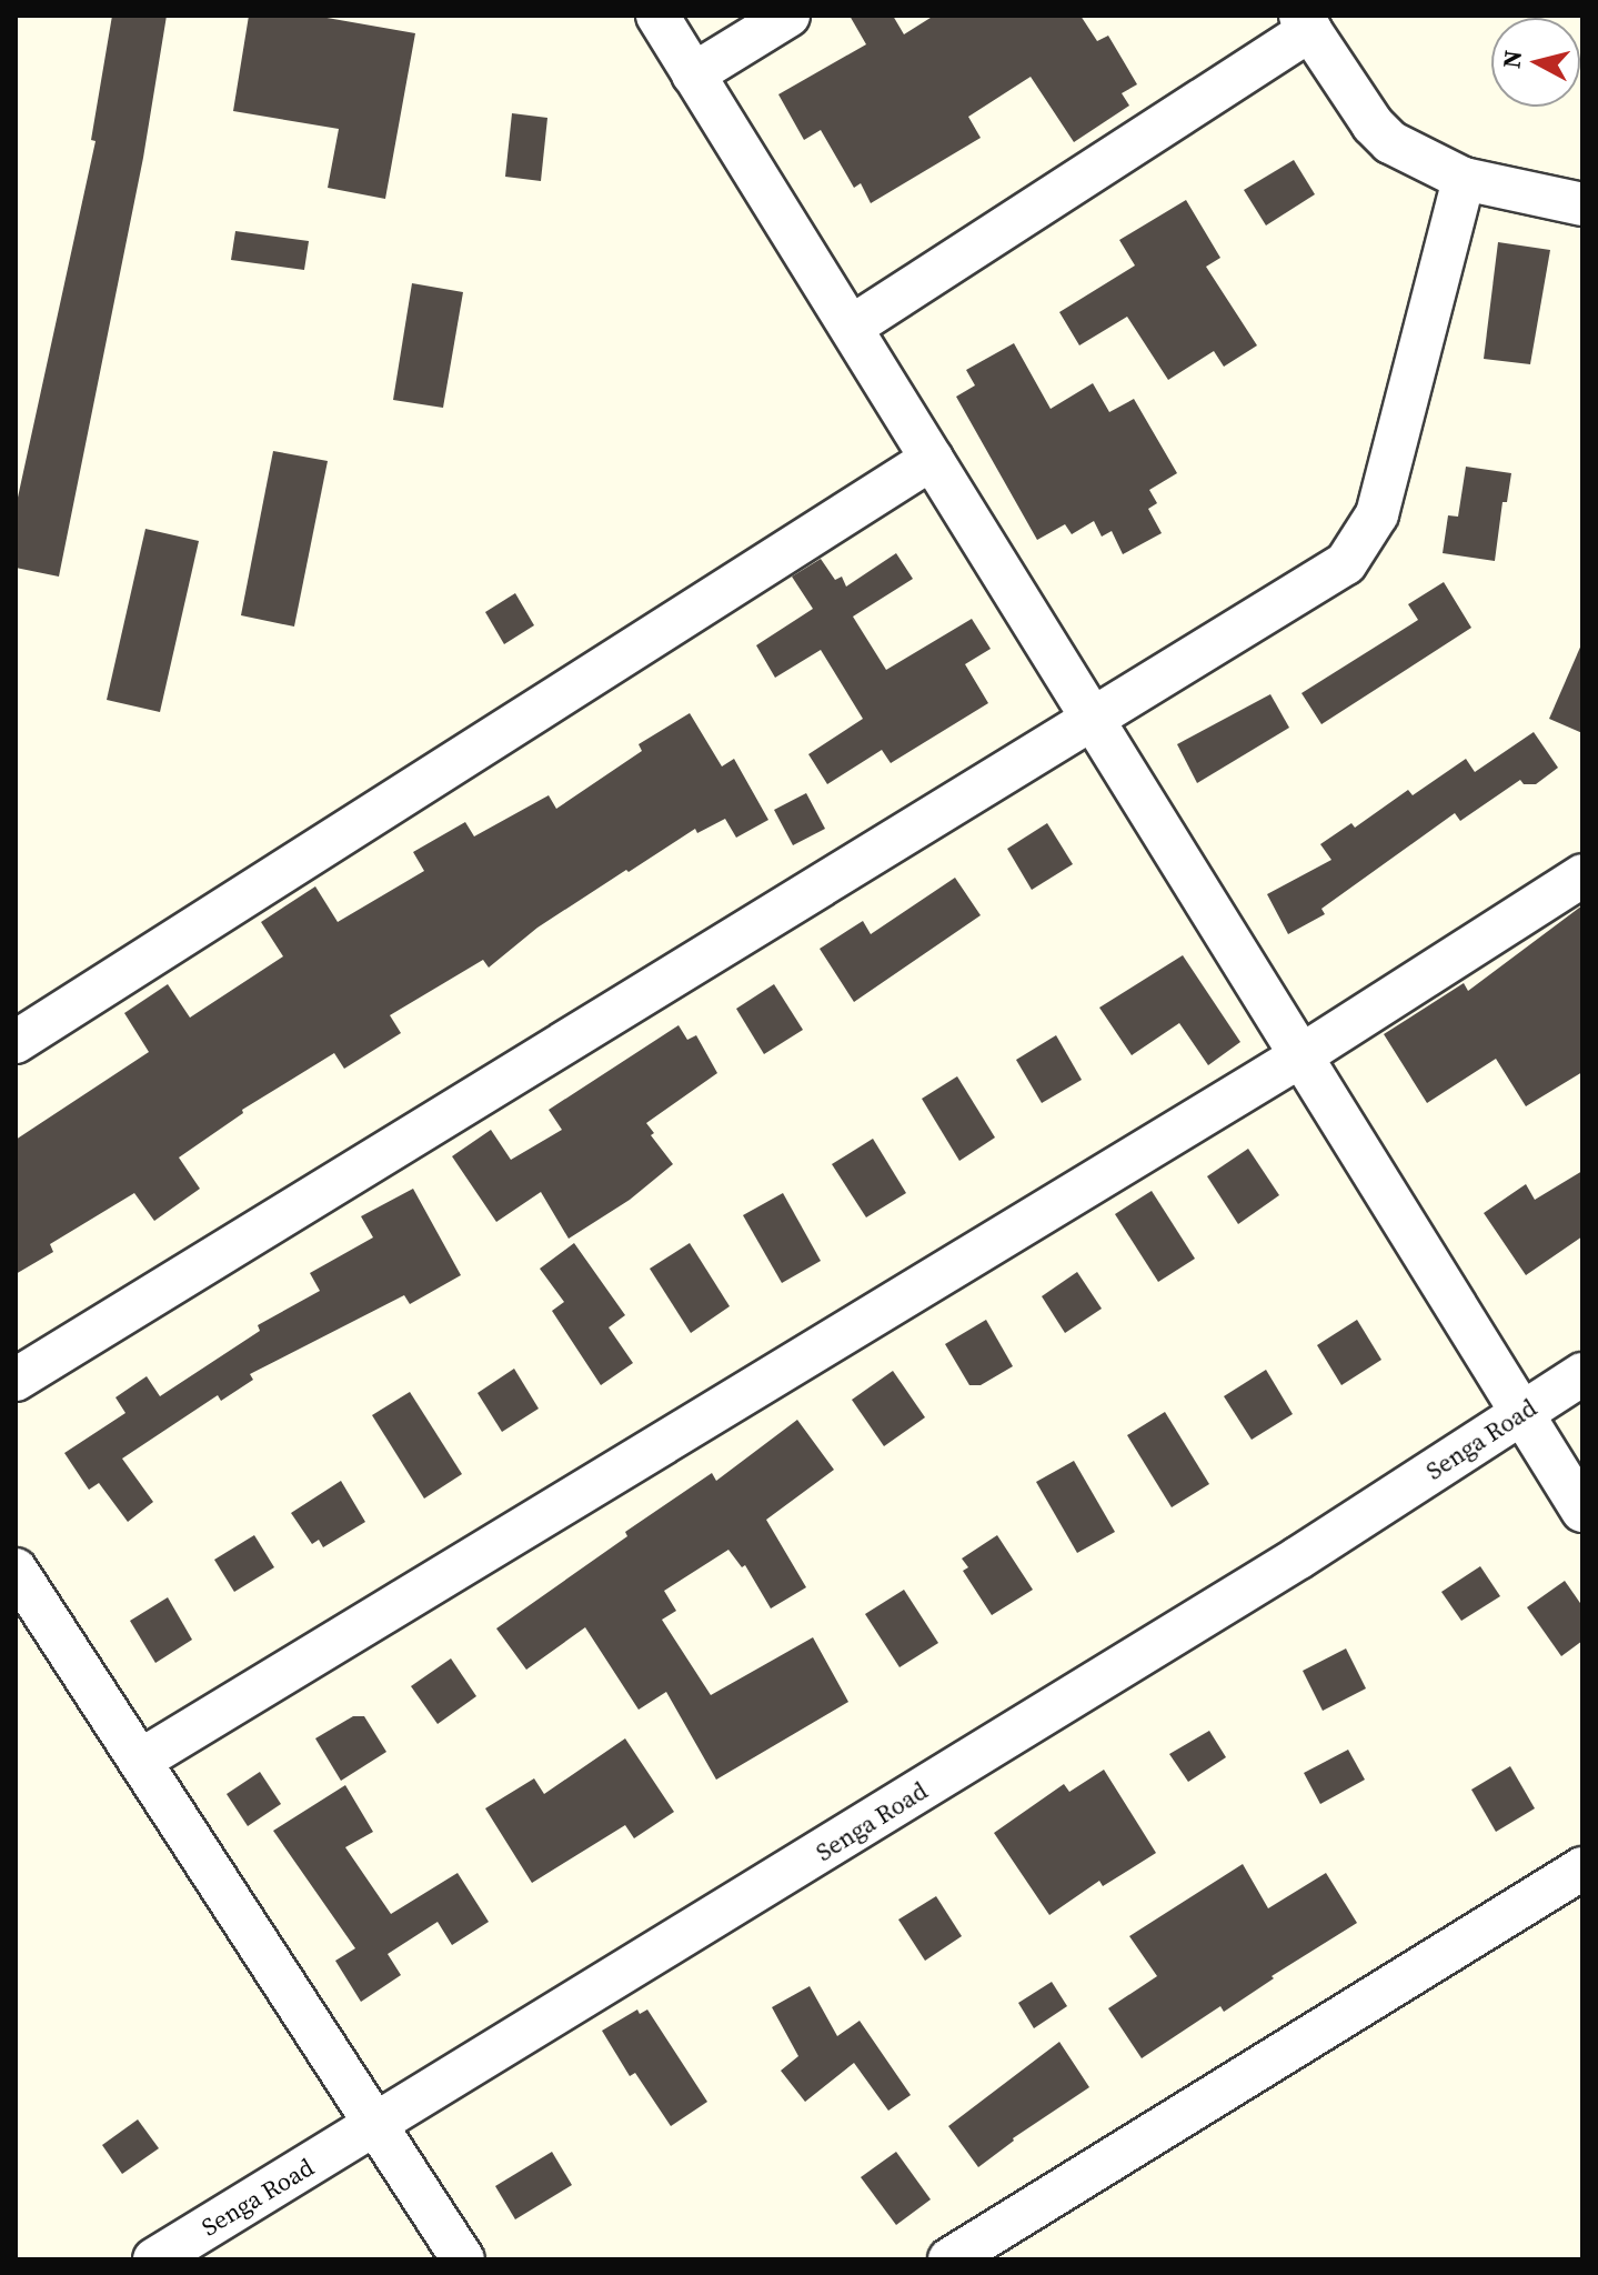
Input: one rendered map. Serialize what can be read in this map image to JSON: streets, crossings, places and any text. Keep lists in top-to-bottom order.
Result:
{
  "streets": {
    "street": ["Senga Road"]
  },
  "north": "left"
}
